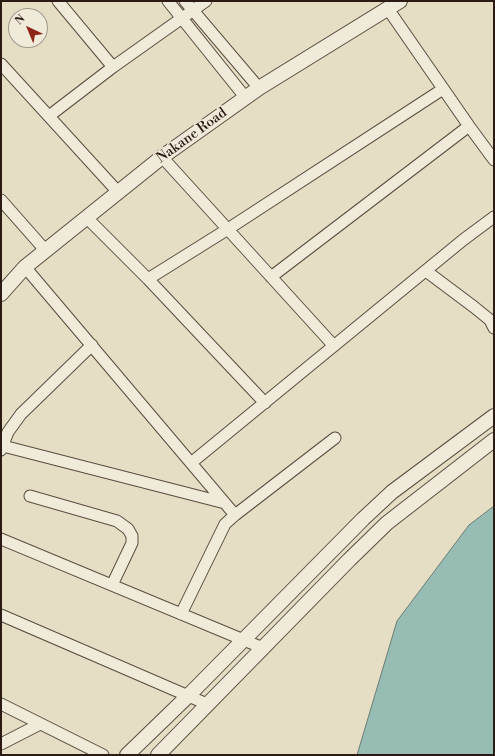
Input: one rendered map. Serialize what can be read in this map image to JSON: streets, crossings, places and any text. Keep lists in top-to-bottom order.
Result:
{
  "streets": {
    "street": ["Nakane Road"]
  },
  "north": "top left"
}
